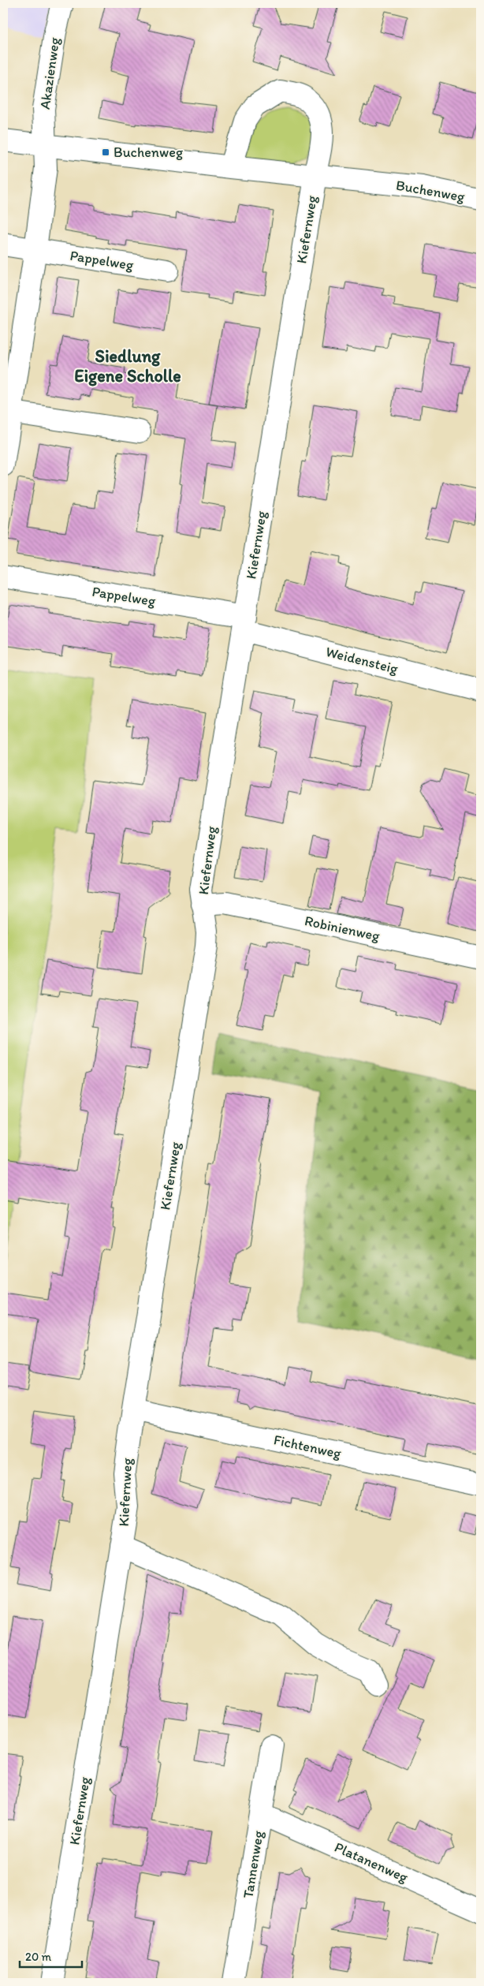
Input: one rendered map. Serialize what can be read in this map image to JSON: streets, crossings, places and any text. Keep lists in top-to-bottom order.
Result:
{
  "streets": {
    "street": [
      "Akazienweg",
      "Buchenweg",
      "Kiefernweg",
      "Pappelweg",
      "Weidensteig",
      "Robinienweg",
      "Fichtenweg",
      "Platanenweg",
      "Tannenweg"
    ]
  },
  "crossings": [
    ["Akazienweg", "Buchenweg"],
    ["Buchenweg", "Kiefernweg"],
    ["Kiefernweg", "Pappelweg"],
    ["Kiefernweg", "Weidensteig"],
    ["Kiefernweg", "Robinienweg"],
    ["Kiefernweg", "Fichtenweg"],
    ["Pappelweg", "Weidensteig"],
    ["Platanenweg", "Tannenweg"]
  ],
  "districts": ["Siedlung Eigene Scholle"],
  "places": {
    "transit": ["Buchenweg"]
  },
  "scale_bar": "20 m"
}
